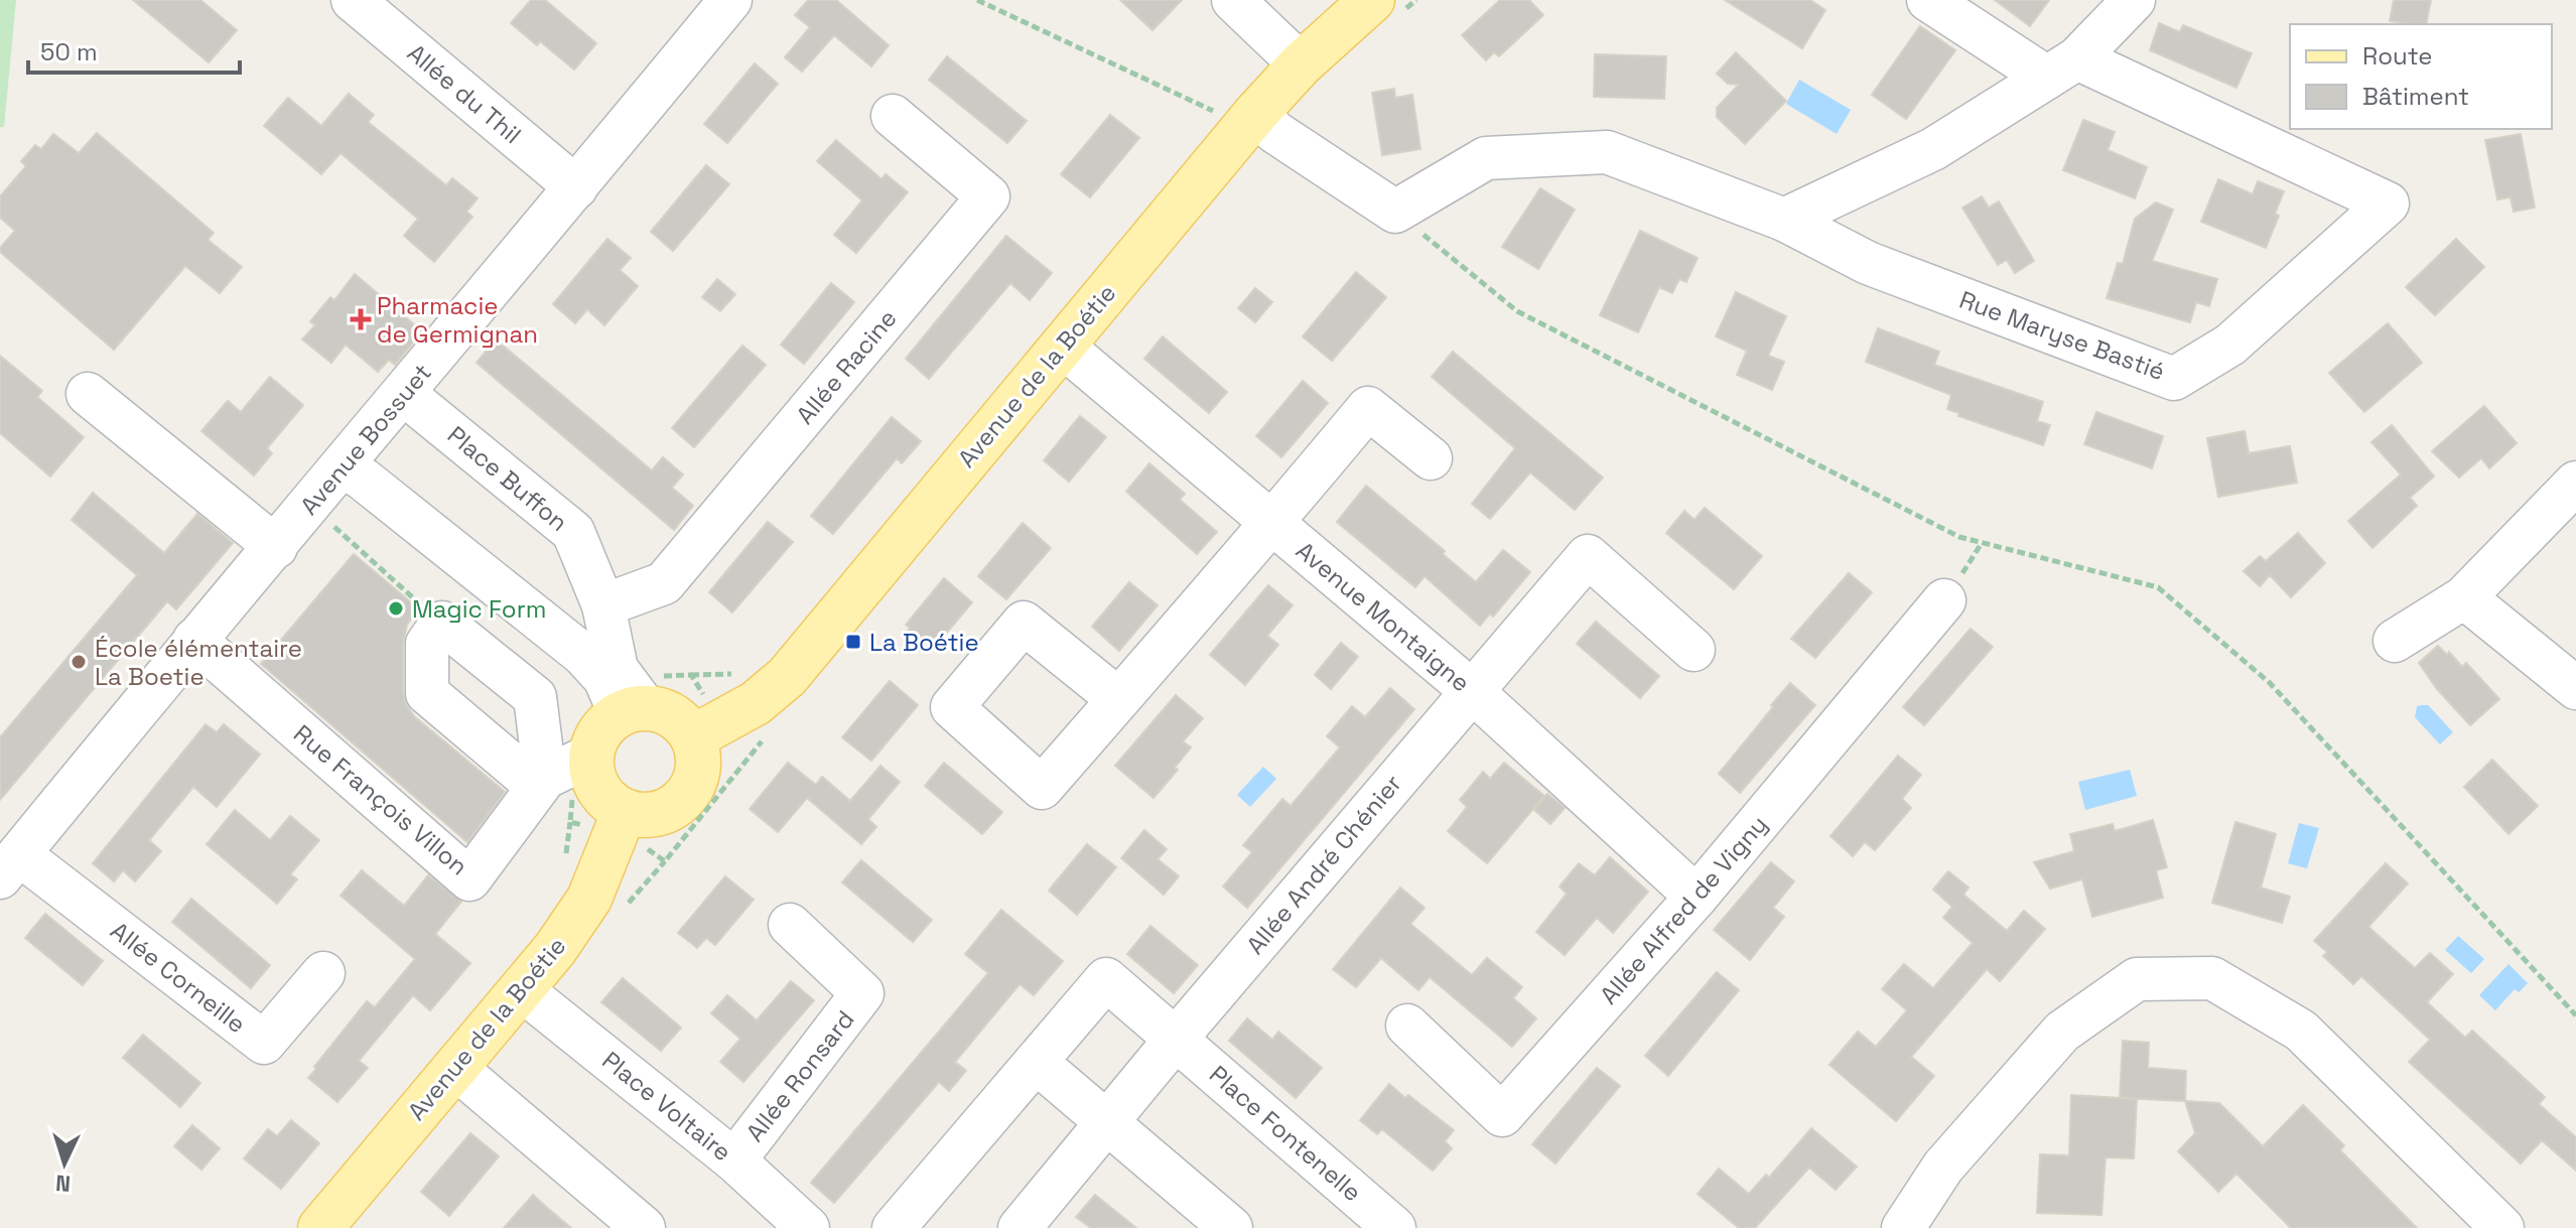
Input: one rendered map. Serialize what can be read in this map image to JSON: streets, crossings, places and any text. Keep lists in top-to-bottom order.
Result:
{
  "streets": {
    "main road": ["Avenue de la Boétie"],
    "street": [
      "Allée du Thil",
      "Rue Maryse Bastié",
      "Allée Racine",
      "Avenue Bossuet",
      "Place Buffon",
      "Avenue Montaigne",
      "Rue François Villon",
      "Allée André Chénier",
      "Allée Alfred de Vigny",
      "Allée Corneille",
      "Allée Ronsard",
      "Place Voltaire",
      "Place Fontenelle"
    ]
  },
  "crossings": [
    ["Allée du Thil", "Avenue Bossuet"],
    ["Allée Racine", "Place Buffon"],
    ["Avenue de la Boétie", "Avenue Montaigne"],
    ["Avenue de la Boétie", "Place Voltaire"],
    ["Avenue Bossuet", "Place Buffon"],
    ["Avenue Bossuet", "Rue François Villon"],
    ["Avenue Bossuet", "Allée Corneille"],
    ["Avenue Montaigne", "Allée André Chénier"],
    ["Avenue Montaigne", "Allée Alfred de Vigny"],
    ["Allée André Chénier", "Place Fontenelle"],
    ["Allée Ronsard", "Place Voltaire"]
  ],
  "places": {
    "health": ["Pharmacie de Germignan"],
    "other": ["Magic Form", "École élémentaire La Boetie"],
    "transit": ["La Boétie"]
  },
  "legend": ["Route", "Bâtiment"],
  "scale_bar": "50 m",
  "north": "bottom"
}
